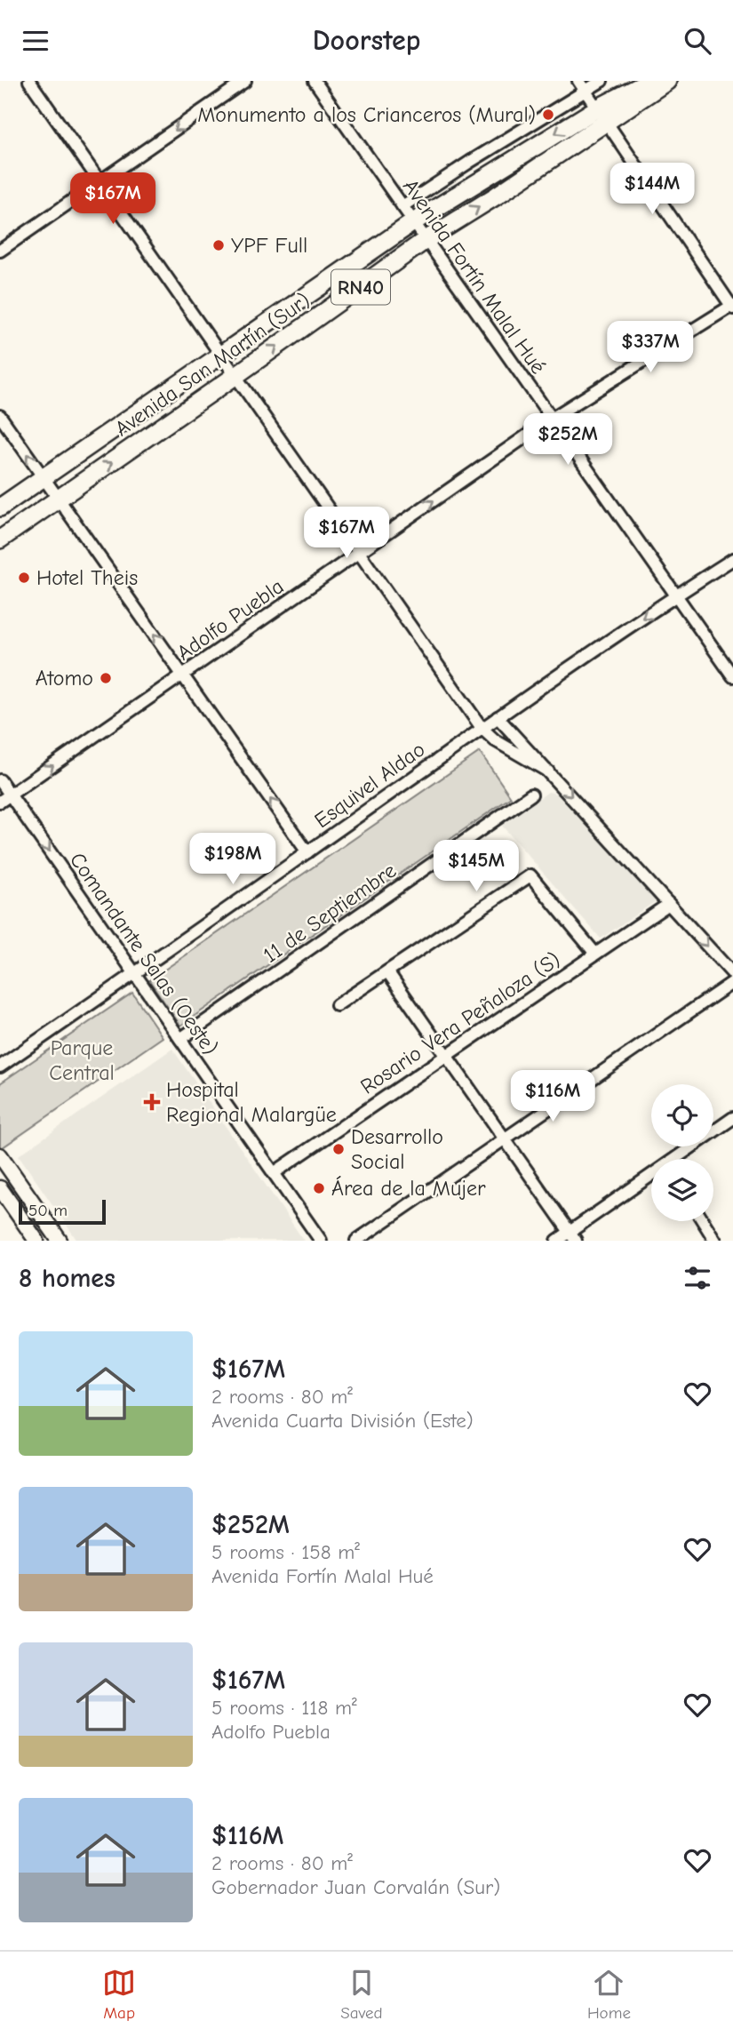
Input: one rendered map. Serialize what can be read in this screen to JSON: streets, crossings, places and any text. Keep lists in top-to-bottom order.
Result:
{
  "streets": {
    "highway": ["RN40", "Avenida San Martín (Sur)"],
    "street": [
      "Avenida Fortín Malal Hué",
      "Adolfo Puebla",
      "Esquivel Aldao",
      "11 de Septiembre",
      "Comandante Salas (Oeste)",
      "Rosario Vera Peñaloza (S)"
    ]
  },
  "crossings": [
    ["Avenida Fortín Malal Hué", "Avenida San Martín (Sur)"],
    ["Avenida Fortín Malal Hué", "Adolfo Puebla"],
    ["Avenida Fortín Malal Hué", "Esquivel Aldao"],
    ["Adolfo Puebla", "Comandante Salas (Oeste)"],
    ["Esquivel Aldao", "Comandante Salas (Oeste)"],
    ["11 de Septiembre", "Comandante Salas (Oeste)"],
    ["Comandante Salas (Oeste)", "Rosario Vera Peñaloza (S)"]
  ],
  "one_way": ["Adolfo Puebla", "Comandante Salas (Oeste)"],
  "parks": ["Parque Central"],
  "places": {
    "other": [
      "Monumento a los Crianceros (Mural)",
      "YPF Full",
      "Hotel Theis",
      "Atomo",
      "Desarrollo Social",
      "Área de la Mujer"
    ],
    "health": ["Hospital Regional Malargüe"]
  },
  "scale_bar": "50 m",
  "page": {
    "header": "Doorstep",
    "price": [
      "$144M",
      "$167M",
      "$337M",
      "$252M",
      "$167M",
      "$198M",
      "$145M",
      "$116M"
    ],
    "scale": "50 m",
    "heading": "8 homes",
    "list": [
      {
        "name": "$167M",
        "note": "2 rooms · 80 m² · Avenida Cuarta División (Este)"
      },
      {
        "name": "$252M",
        "note": "5 rooms · 158 m² · Avenida Fortín Malal Hué"
      },
      {
        "name": "$167M",
        "note": "5 rooms · 118 m² · Adolfo Puebla"
      },
      {
        "name": "$116M",
        "note": "2 rooms · 80 m² · Gobernador Juan Corvalán (Sur)"
      }
    ],
    "tabs": ["Map", "Saved", "Home"]
  }
}
